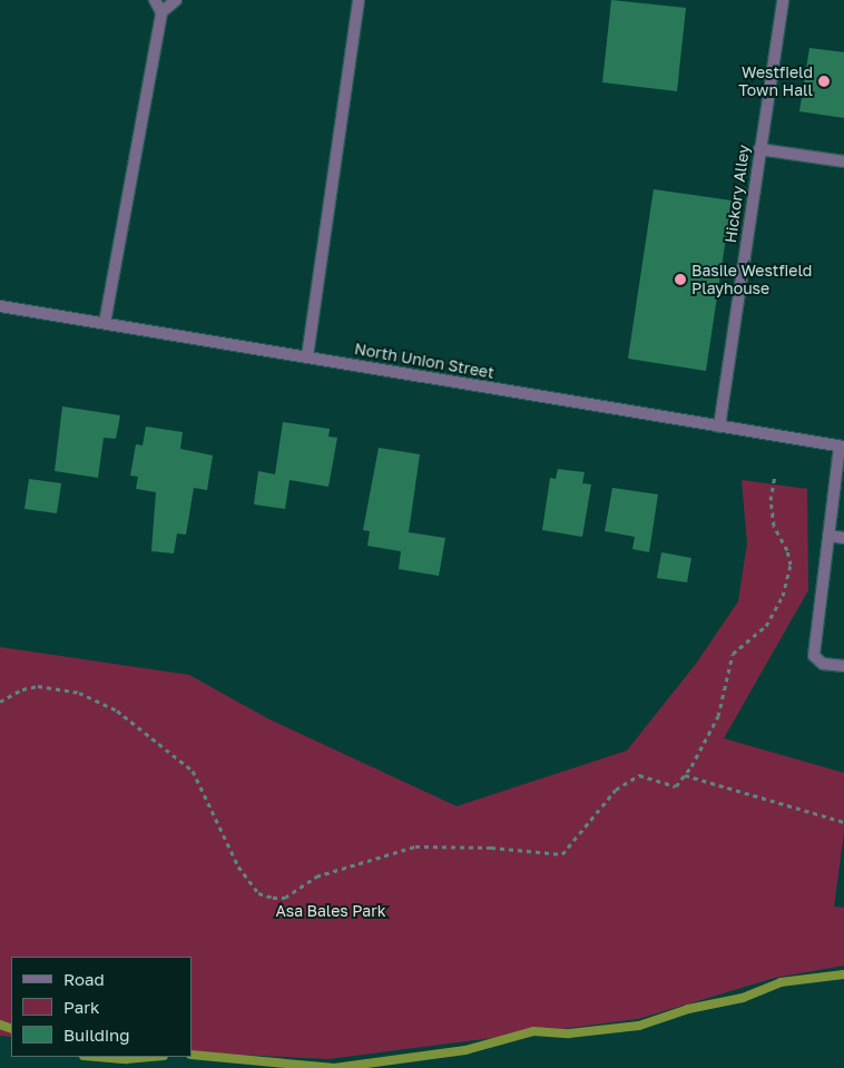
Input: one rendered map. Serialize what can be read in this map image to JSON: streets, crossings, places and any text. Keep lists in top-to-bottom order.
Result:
{
  "streets": {
    "street": ["Hickory Alley", "North Union Street"]
  },
  "crossings": [
    ["Hickory Alley", "North Union Street"]
  ],
  "parks": ["Asa Bales Park"],
  "places": ["Westfield Town Hall", "Basile Westfield Playhouse"],
  "legend": ["Road", "Park", "Building"]
}
